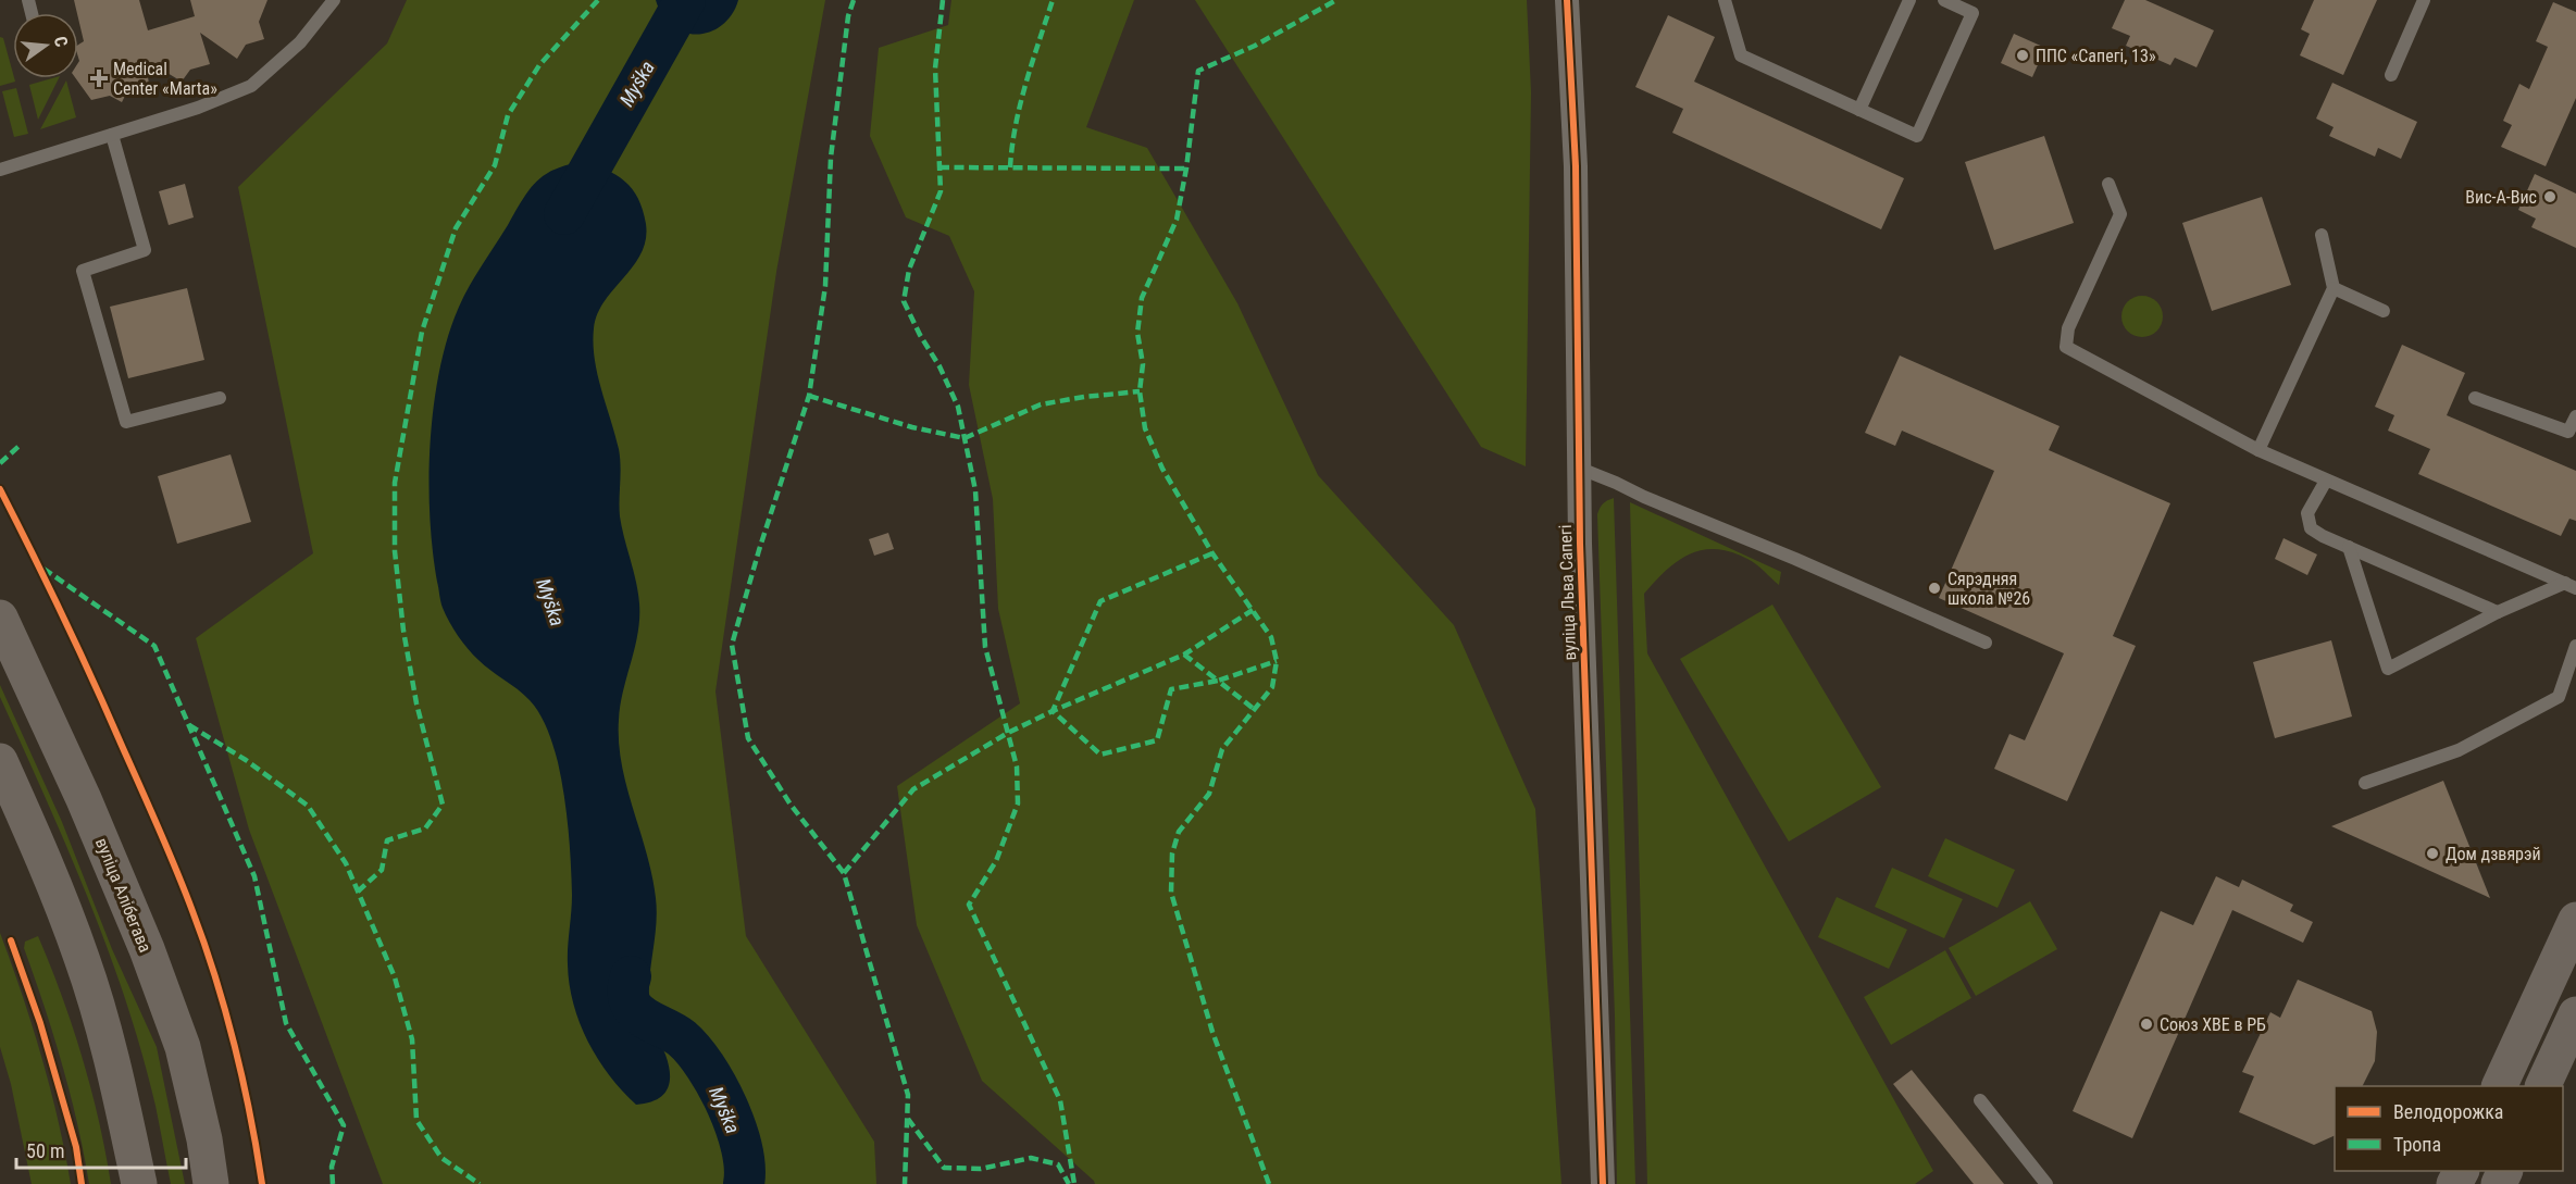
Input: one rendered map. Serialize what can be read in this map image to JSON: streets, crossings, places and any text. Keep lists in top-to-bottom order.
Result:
{
  "streets": {
    "main road": ["вуліца Алібегава"],
    "street": ["вуліца Льва Сапегі"]
  },
  "water": ["Муška"],
  "places": {
    "other": [
      "ППС «Сапегі, 13»",
      "Вис-А-Вис",
      "Сярэдняя школа №26",
      "Дом дзвярэй",
      "Союз ХВЕ в РБ"
    ],
    "health": ["Medical Center «Marta»"]
  },
  "legend": ["Велодорожка", "Тропа"],
  "scale_bar": "50 m",
  "north": "right"
}
